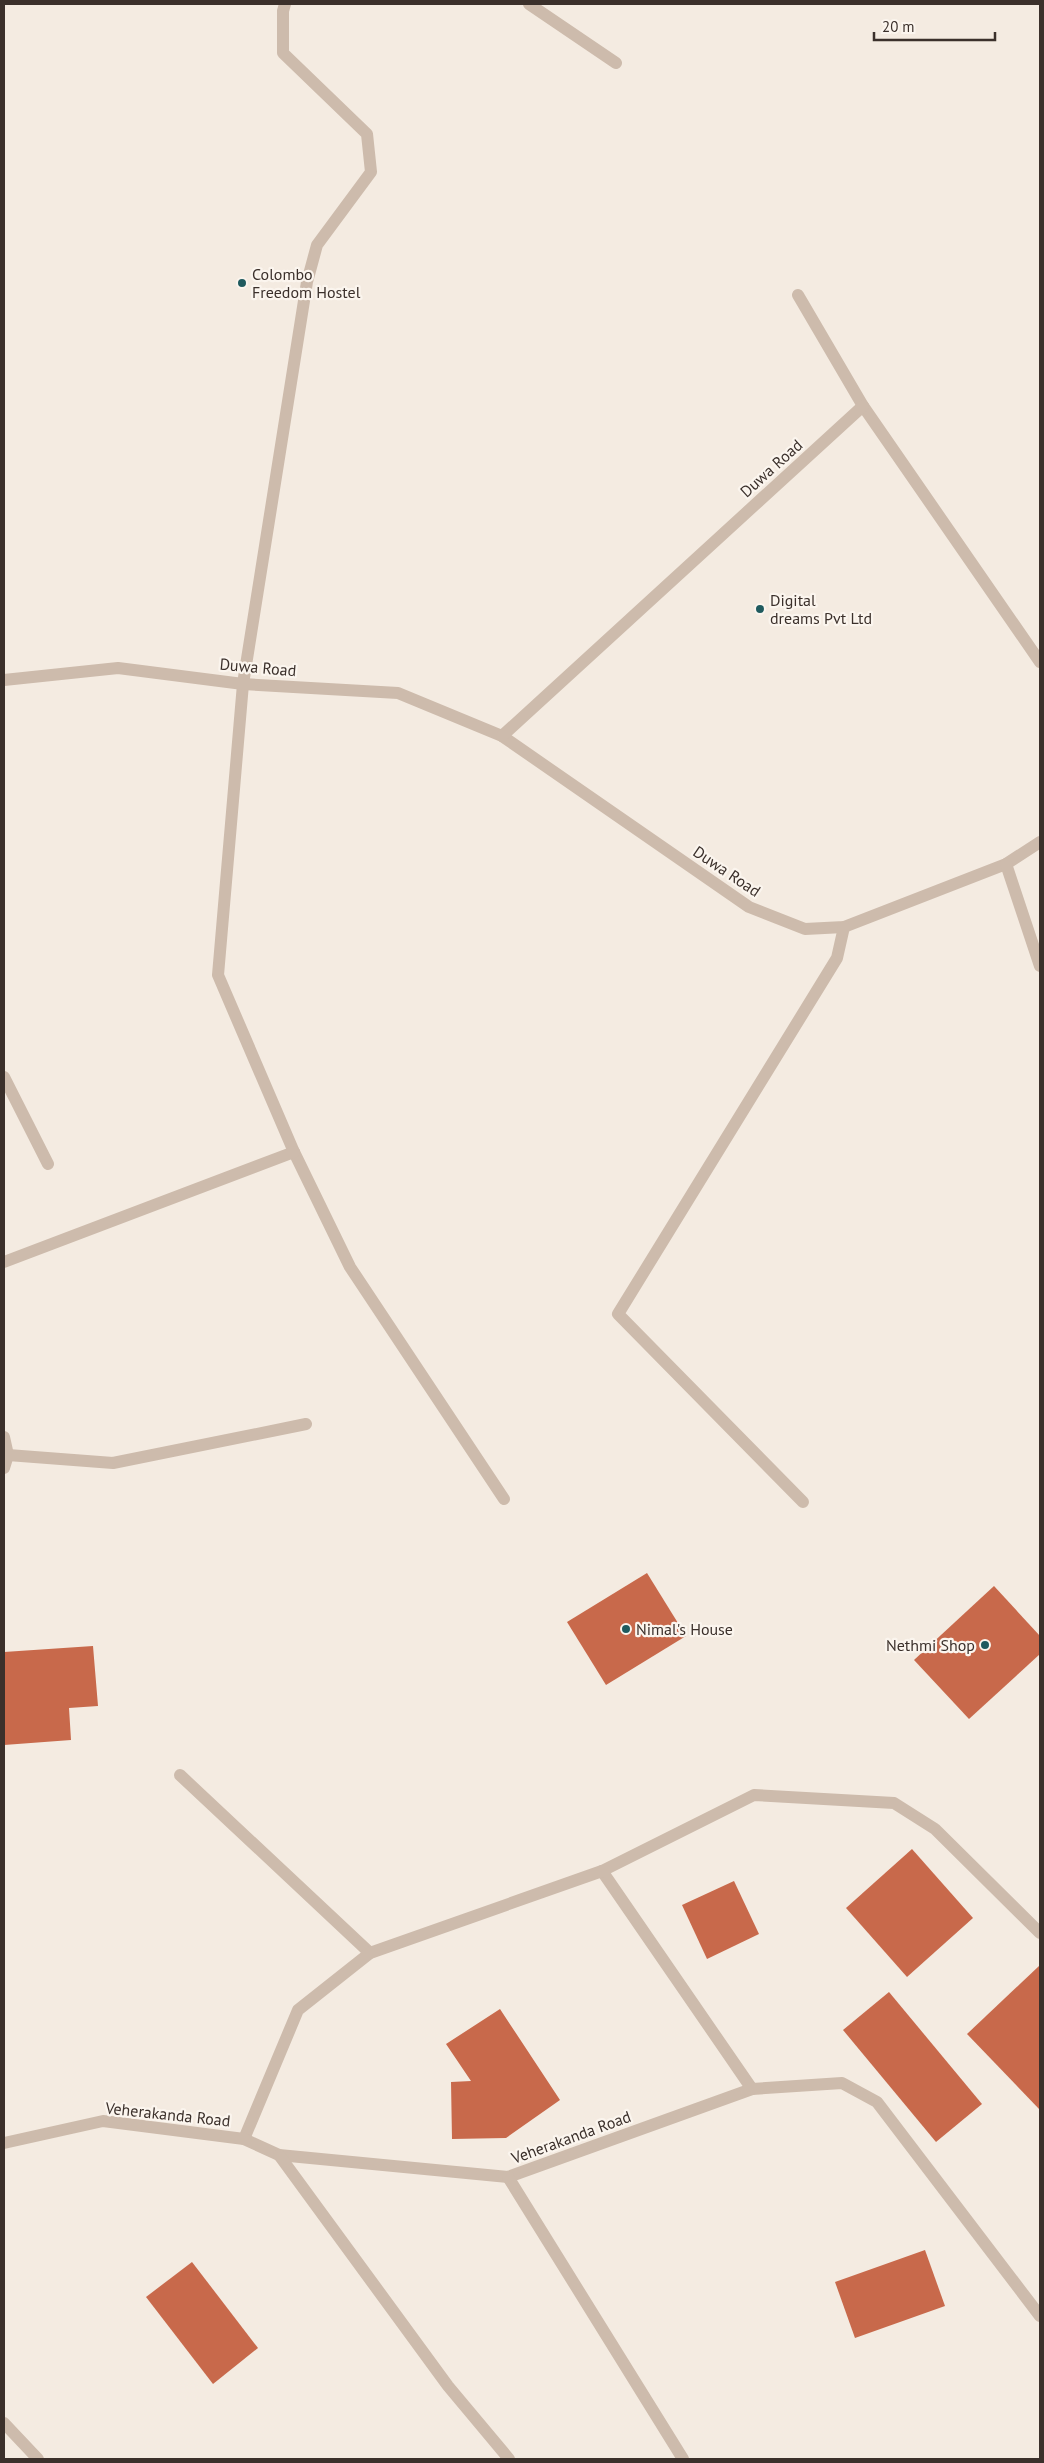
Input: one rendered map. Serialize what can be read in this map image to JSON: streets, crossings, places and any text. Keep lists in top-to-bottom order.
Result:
{
  "streets": {
    "street": ["Duwa Road", "Veherakanda Road"]
  },
  "places": [
    "Colombo Freedom Hostel",
    "Digital dreams Pvt Ltd",
    "Nimal's House",
    "Nethmi Shop"
  ],
  "scale_bar": "20 m"
}
